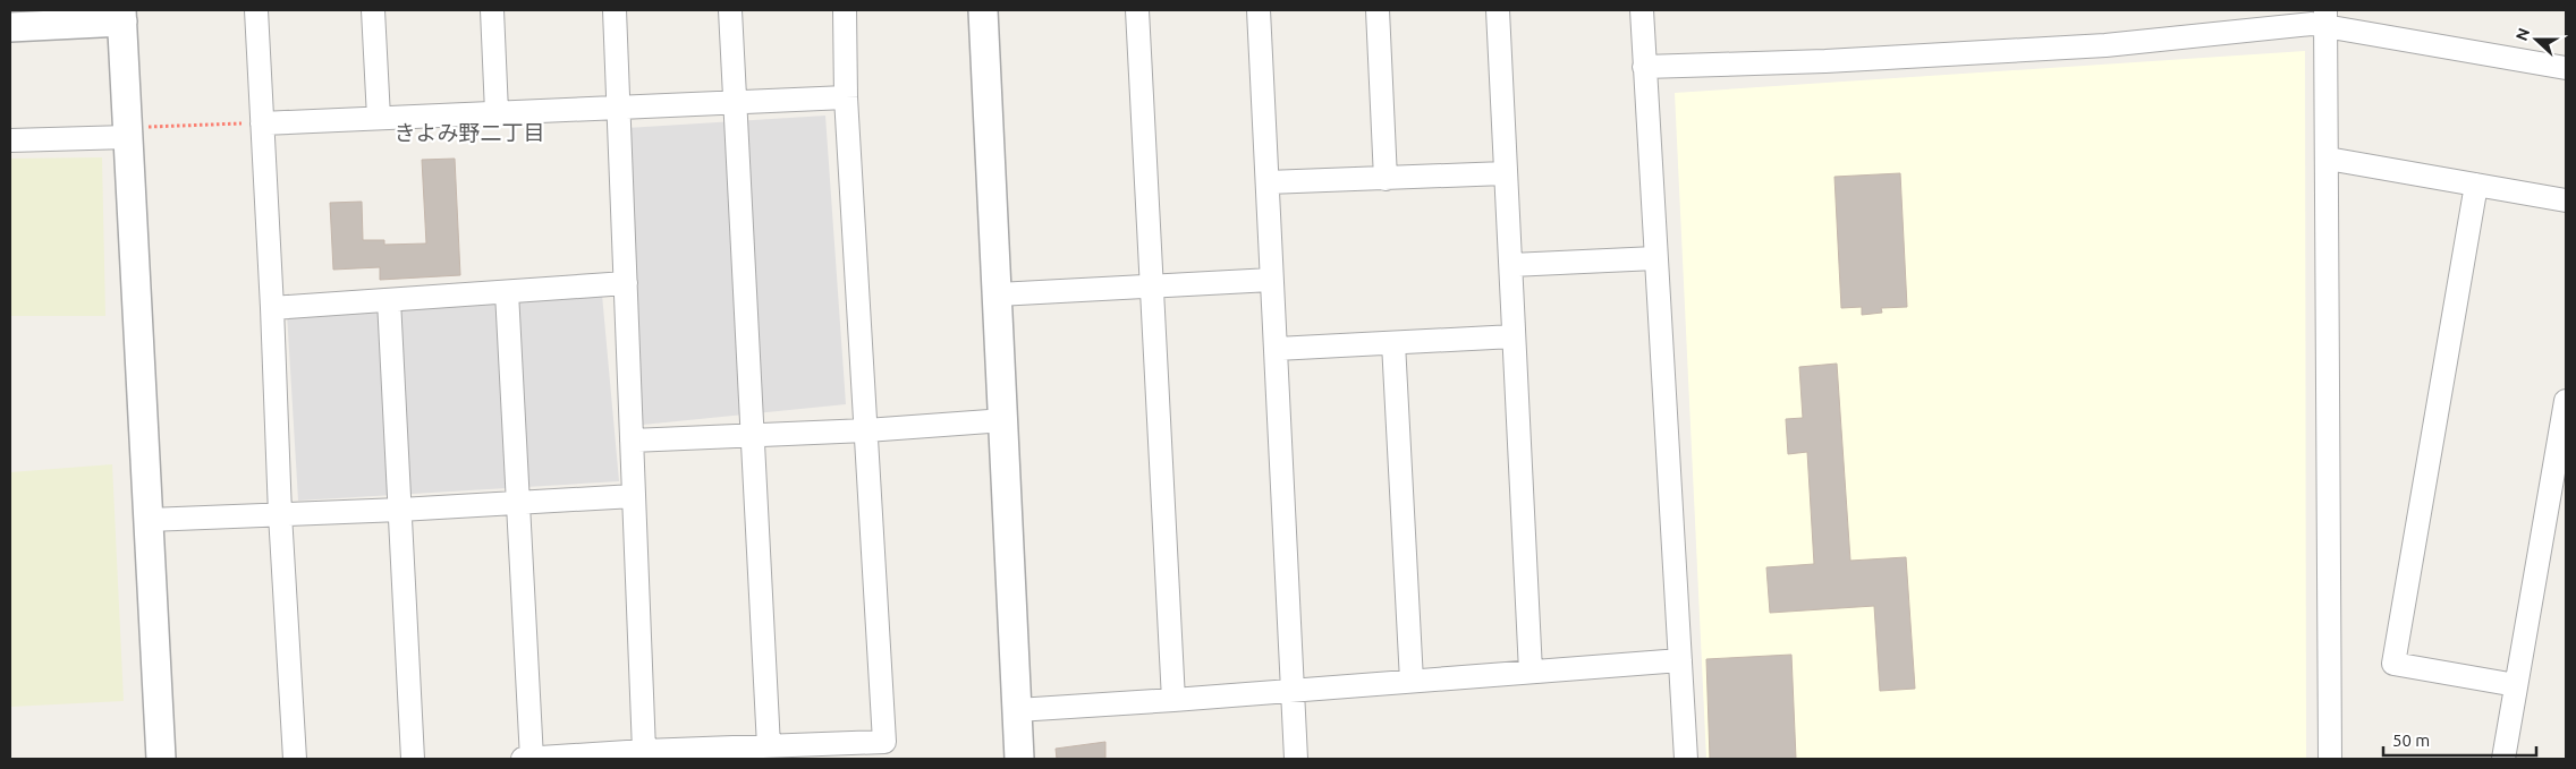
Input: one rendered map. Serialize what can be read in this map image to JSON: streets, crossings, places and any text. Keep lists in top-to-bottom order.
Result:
{
  "districts": ["きよみ野二丁目"],
  "scale_bar": "50 m",
  "north": "left"
}
